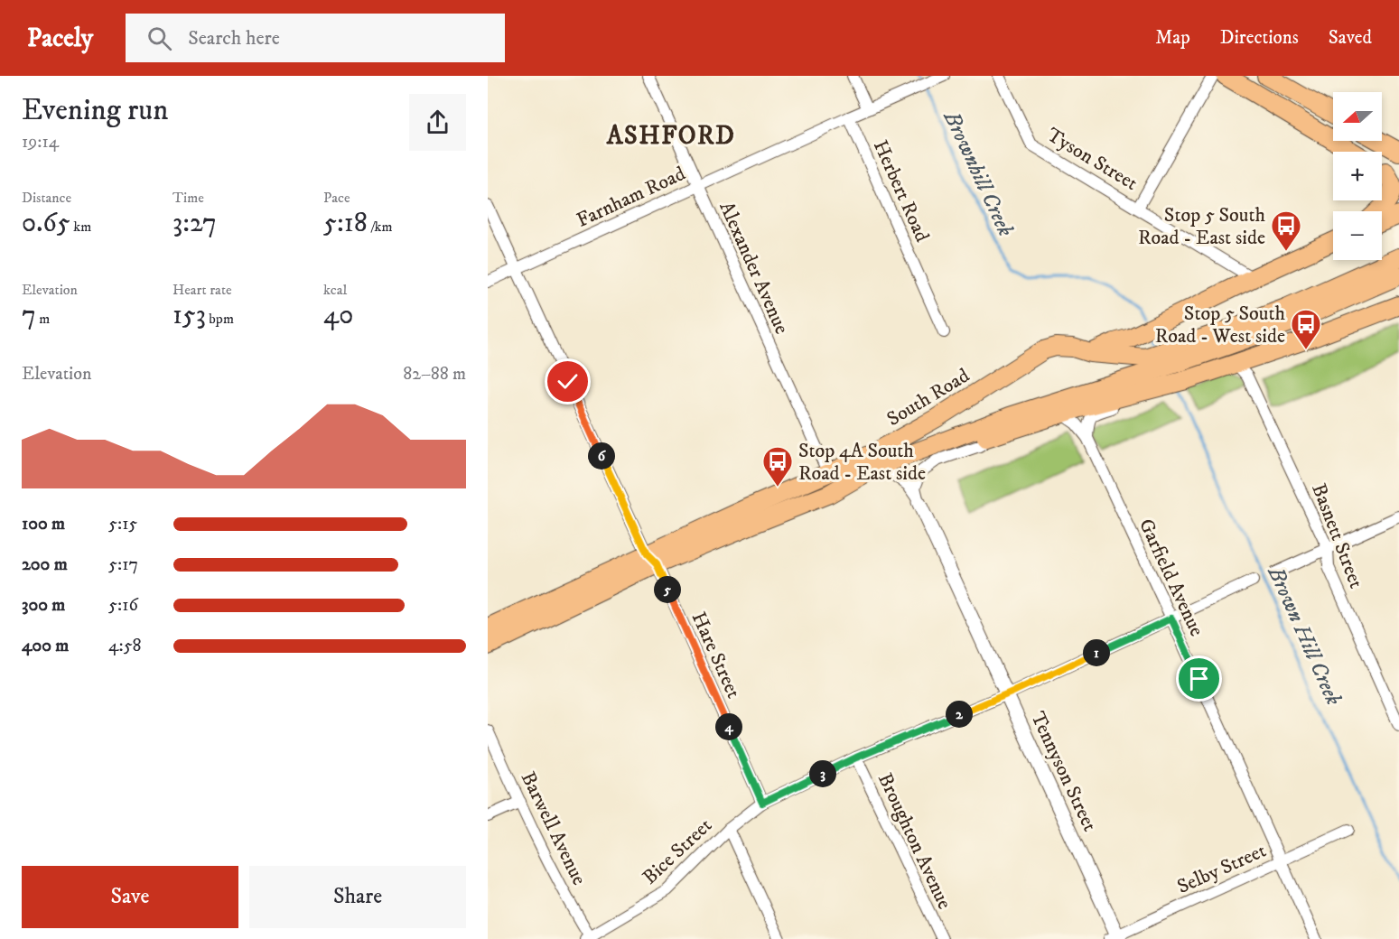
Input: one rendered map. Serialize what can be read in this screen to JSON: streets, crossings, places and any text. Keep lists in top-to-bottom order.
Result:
{
  "streets": {
    "highway": ["South Road"],
    "street": [
      "Tyson Street",
      "Herbert Road",
      "Farnham Road",
      "Alexander Avenue",
      "Basnett Street",
      "Garfield Avenue",
      "Hare Street",
      "Tennyson Street",
      "Barwell Avenue",
      "Broughton Avenue",
      "Bice Street",
      "Selby Street"
    ]
  },
  "crossings": [
    ["Herbert Road", "Farnham Road"],
    ["Farnham Road", "Alexander Avenue"],
    ["Farnham Road", "Hare Street"],
    ["Alexander Avenue", "South Road"],
    ["South Road", "Hare Street"],
    ["Garfield Avenue", "Bice Street"],
    ["Garfield Avenue", "Selby Street"],
    ["Hare Street", "Bice Street"],
    ["Tennyson Street", "Bice Street"],
    ["Tennyson Street", "Selby Street"],
    ["Barwell Avenue", "Bice Street"],
    ["Broughton Avenue", "Bice Street"]
  ],
  "districts": ["ASHFORD"],
  "water": ["Brownhill Creek", "Brown Hill Creek"],
  "places": {
    "bus stop": ["Stop 5 South Road - East side", "Stop 5 South Road - West side", "Stop 4A South Road - East side"]
  },
  "north": "left",
  "page": {
    "header": "Pacely",
    "search": "Search here",
    "nav": ["Map", "Directions", "Saved"],
    "heading": ["Evening run", "19:14"],
    "map_buttons": ["+", "−"],
    "stats": [
      ["Distance", "0.65 km"],
      ["Time", "3:27"],
      ["Pace", "5:18 /km"],
      ["Elevation", "7 m"],
      ["Heart rate", "153 bpm"],
      ["kcal", "40"]
    ],
    "chart": ["Elevation", "82–88 m"],
    "pins": [
      "6",
      "5",
      "1",
      "2",
      "4",
      "3"
    ],
    "list": [
      {
        "name": "100 m",
        "note": "5:15"
      },
      {
        "name": "200 m",
        "note": "5:17"
      },
      {
        "name": "300 m",
        "note": "5:16"
      },
      {
        "name": "400 m",
        "note": "4:58"
      }
    ],
    "buttons": ["Save", "Share"]
  }
}
